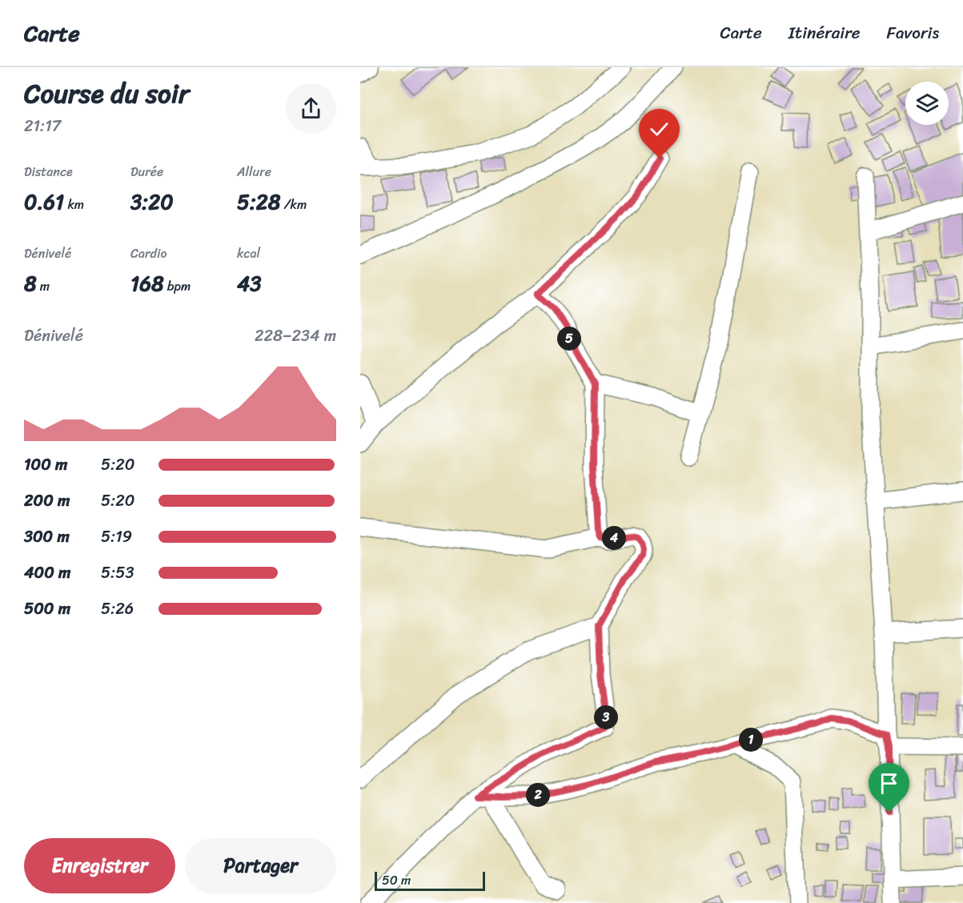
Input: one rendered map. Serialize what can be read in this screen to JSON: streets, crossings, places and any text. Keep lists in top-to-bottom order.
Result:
{
  "scale_bar": "50 m",
  "page": {
    "header": "Carte",
    "nav": ["Carte", "Itinéraire", "Favoris"],
    "heading": ["Course du soir", "21:17"],
    "stats": [
      ["Distance", "0.61 km"],
      ["Durée", "3:20"],
      ["Allure", "5:28 /km"],
      ["Dénivelé", "8 m"],
      ["Cardio", "168 bpm"],
      ["kcal", "43"]
    ],
    "chart": ["Dénivelé", "228–234 m"],
    "pins": [
      "5",
      "4",
      "3",
      "1",
      "2"
    ],
    "list": [
      {
        "name": "100 m",
        "note": "5:20"
      },
      {
        "name": "200 m",
        "note": "5:20"
      },
      {
        "name": "300 m",
        "note": "5:19"
      },
      {
        "name": "400 m",
        "note": "5:53"
      },
      {
        "name": "500 m",
        "note": "5:26"
      }
    ],
    "buttons": ["Enregistrer", "Partager"],
    "scale": "50 m"
  }
}
